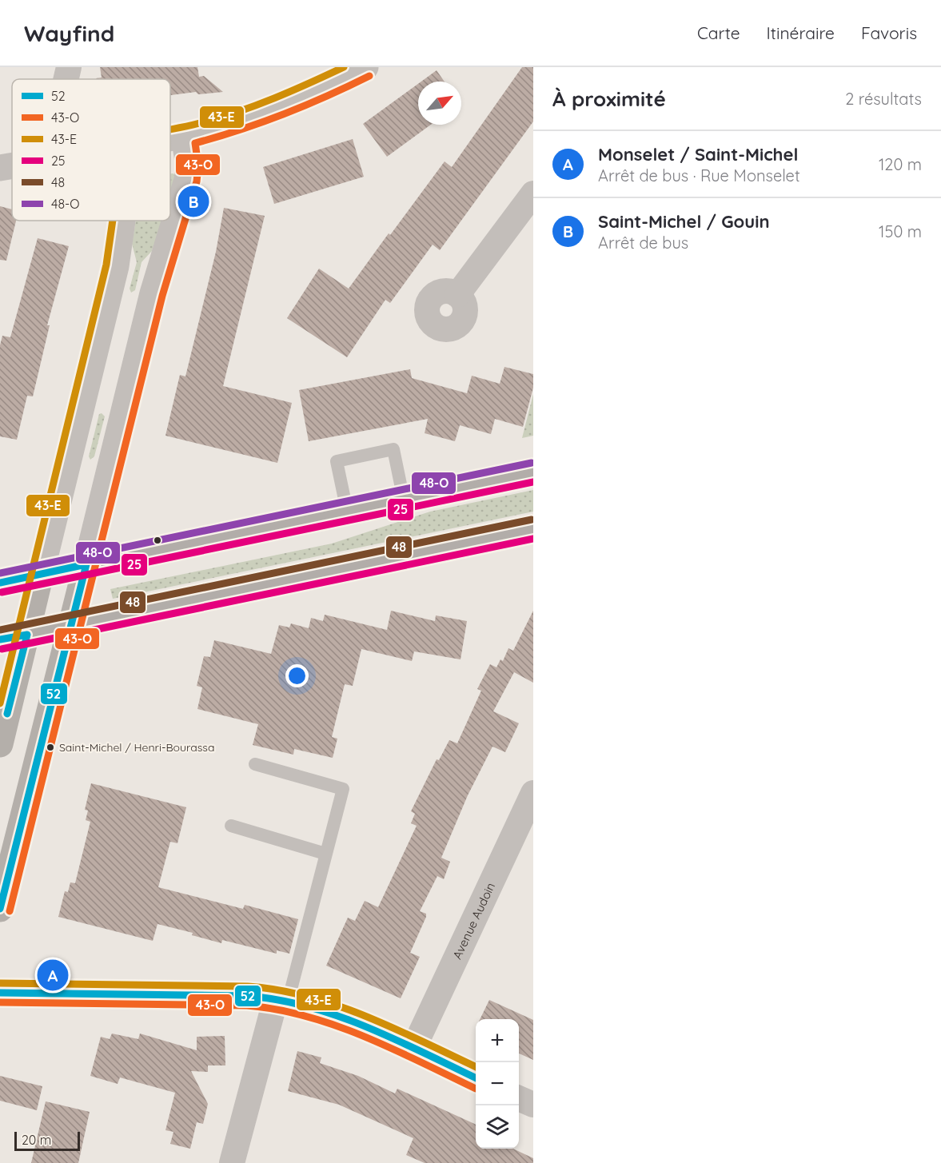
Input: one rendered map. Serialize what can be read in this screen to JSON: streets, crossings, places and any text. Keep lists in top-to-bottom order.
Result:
{
  "streets": {
    "street": ["Avenue Audoin"]
  },
  "places": ["Saint-Michel / Henri-Bourassa"],
  "lines": [
    "transit line 43-E",
    "transit line 43-O",
    "transit line 48-O",
    "transit line 25",
    "transit line 48",
    "transit line 52"
  ],
  "legend": [
    "52",
    "43-O",
    "43-E",
    "25",
    "48",
    "48-O"
  ],
  "scale_bar": "20 m",
  "north": "top right",
  "page": {
    "header": "Wayfind",
    "nav": ["Carte", "Itinéraire", "Favoris"],
    "heading": ["À proximité", "2 résultats"],
    "list": [
      {
        "mark": "A",
        "name": "Monselet / Saint-Michel",
        "note": "Arrêt de bus · Rue Monselet",
        "value": "120 m"
      },
      {
        "mark": "B",
        "name": "Saint-Michel / Gouin",
        "note": "Arrêt de bus",
        "value": "150 m"
      }
    ],
    "pins": ["B", "A"],
    "map_buttons": ["+", "−"],
    "scale": "20 m"
  }
}
